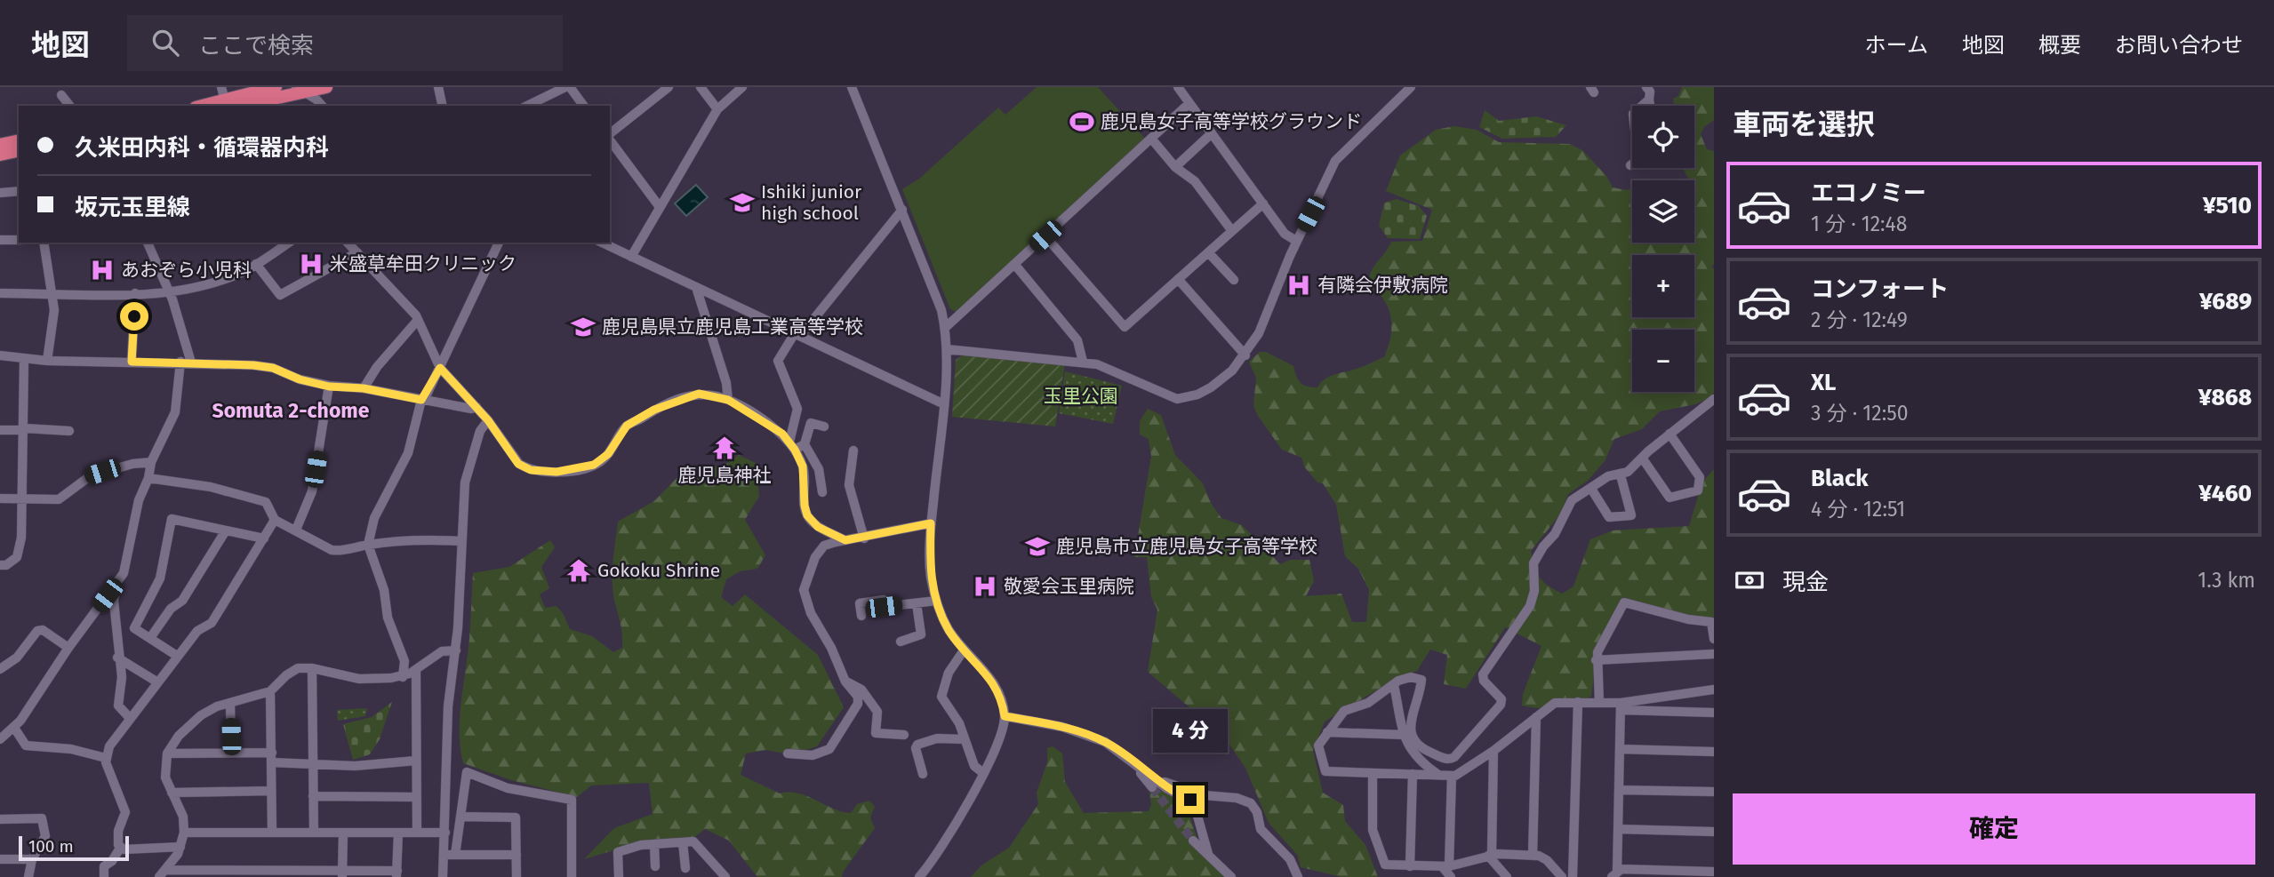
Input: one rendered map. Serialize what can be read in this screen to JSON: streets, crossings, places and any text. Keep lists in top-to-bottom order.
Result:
{
  "districts": ["Somuta 2-chome"],
  "parks": ["玉里公園"],
  "places": {
    "sports": ["鹿児島女子高等学校グラウンド"],
    "school or university": ["Ishiki junior high school", "鹿児島県立鹿児島工業高等学校", "鹿児島市立鹿児島女子高等学校"],
    "hospital": [
      "米盛草牟田クリニック",
      "あおぞら小児科",
      "有隣会伊敷病院",
      "敬愛会玉里病院"
    ],
    "temple": ["鹿児島神社", "Gokoku Shrine"]
  },
  "scale_bar": "100 m",
  "page": {
    "header": "地図",
    "search": "ここで検索",
    "nav": [
      "ホーム",
      "地図",
      "概要",
      "お問い合わせ"
    ],
    "heading": "車両を選択",
    "map_buttons": ["+", "−"],
    "banner": ["久米田内科・循環器内科", "坂元玉里線"],
    "list": [
      {
        "name": "エコノミー",
        "note": "1 分 · 12:48",
        "value": "¥510"
      },
      {
        "name": "コンフォート",
        "note": "2 分 · 12:49",
        "value": "¥689"
      },
      {
        "name": "XL",
        "note": "3 分 · 12:50",
        "value": "¥868"
      },
      {
        "name": "Black",
        "note": "4 分 · 12:51",
        "value": "¥460"
      }
    ],
    "pay": ["現金", "1.3 km"],
    "bubble": "4 分",
    "buttons": "確定",
    "scale": "100 m"
  }
}
